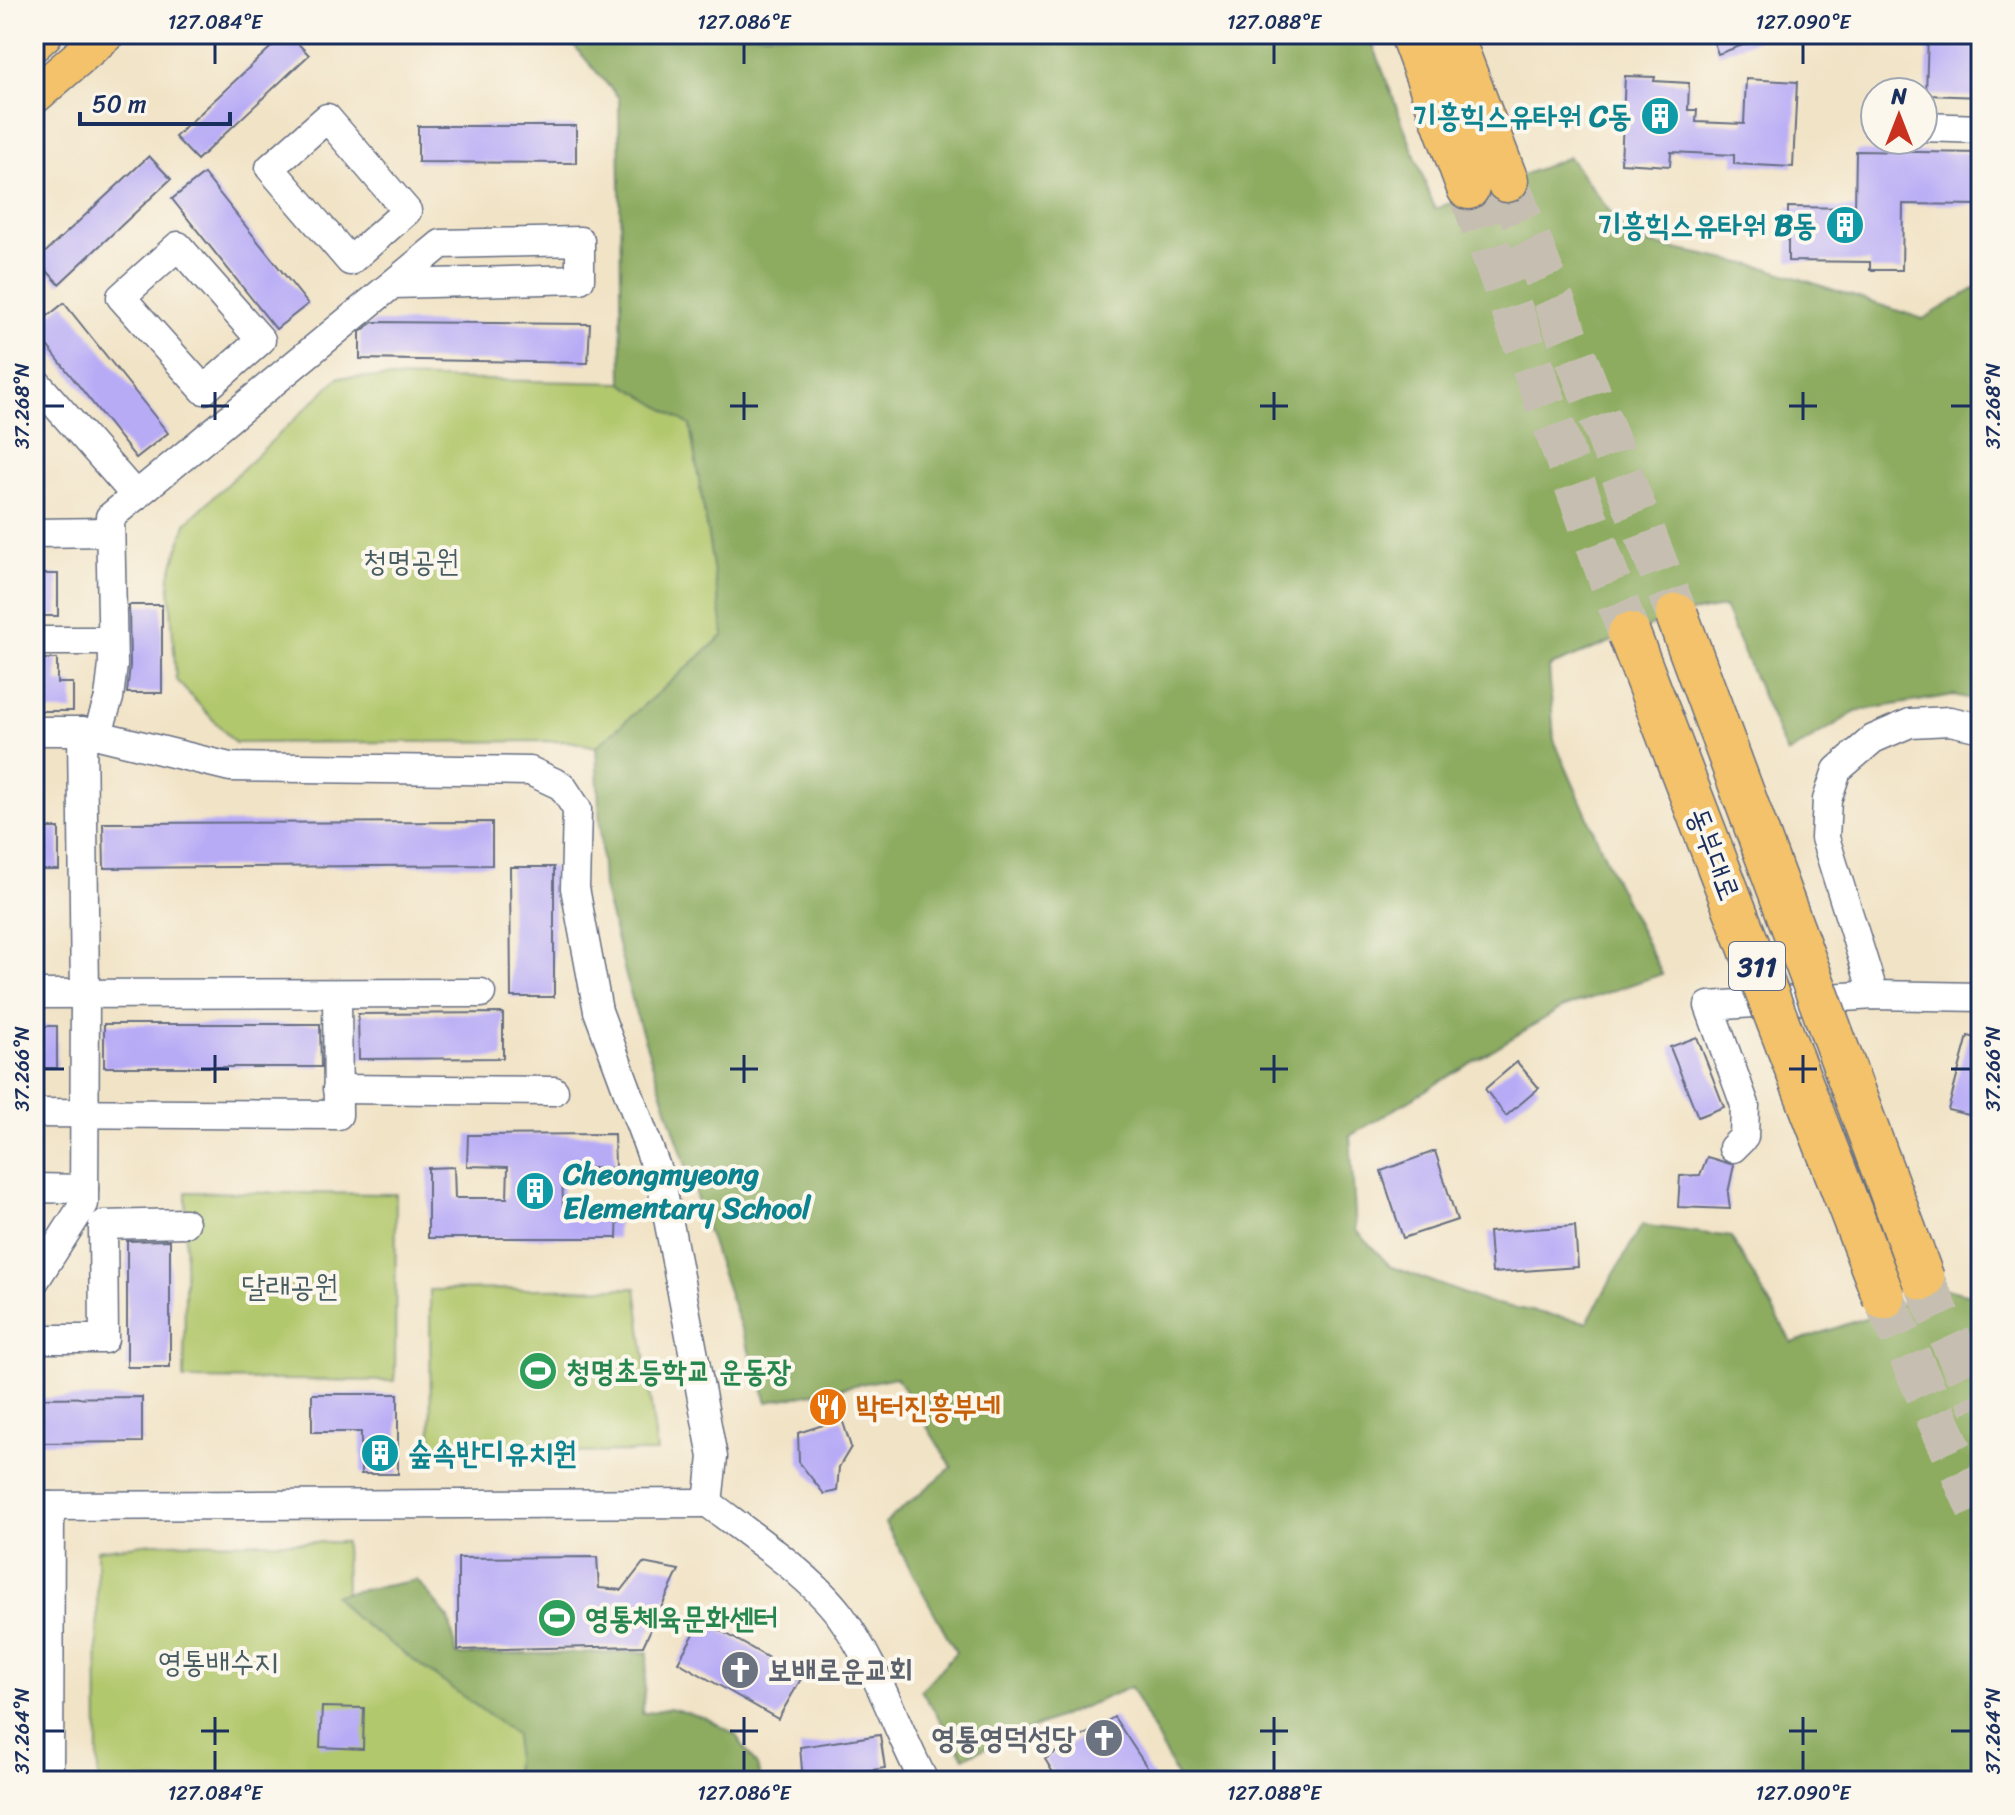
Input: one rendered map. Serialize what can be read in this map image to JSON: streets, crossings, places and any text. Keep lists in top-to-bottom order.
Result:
{
  "streets": {
    "highway": ["동부대로", "311"]
  },
  "parks": ["청명공원", "달래공원", "영통배수지"],
  "places": {
    "building": [
      "기흥힉스유타워 C동",
      "기흥힉스유타워 B동",
      "Cheongmyeong Elementary School",
      "숲속반디유치원"
    ],
    "sports": ["청명초등학교 운동장", "영통체육문화센터"],
    "restaurant": ["박터진흥부네"],
    "church": ["보배로운교회", "영통영덕성당"]
  },
  "scale_bar": "50 m",
  "north": "top",
  "coordinates": [
    "127.084°E",
    "127.086°E",
    "127.088°E",
    "127.090°E",
    "37.268°N",
    "37.266°N",
    "37.264°N"
  ]
}
